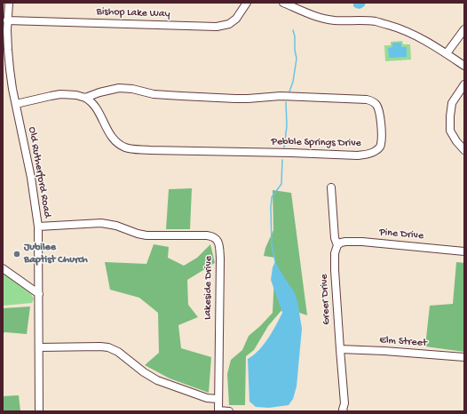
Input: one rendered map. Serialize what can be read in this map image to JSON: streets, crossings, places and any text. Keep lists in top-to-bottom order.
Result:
{
  "streets": {
    "street": [
      "Bishop Lake Way",
      "Pebble Springs Drive",
      "Old Rutherford Road",
      "Pine Drive",
      "Lakeside Drive",
      "Greer Drive",
      "Elm Street"
    ]
  },
  "crossings": [
    ["Bishop Lake Way", "Old Rutherford Road"],
    ["Pebble Springs Drive", "Old Rutherford Road"],
    ["Old Rutherford Road", "Lakeside Drive"],
    ["Pine Drive", "Greer Drive"],
    ["Greer Drive", "Elm Street"]
  ],
  "places": ["Jubilee Baptist Church"]
}
